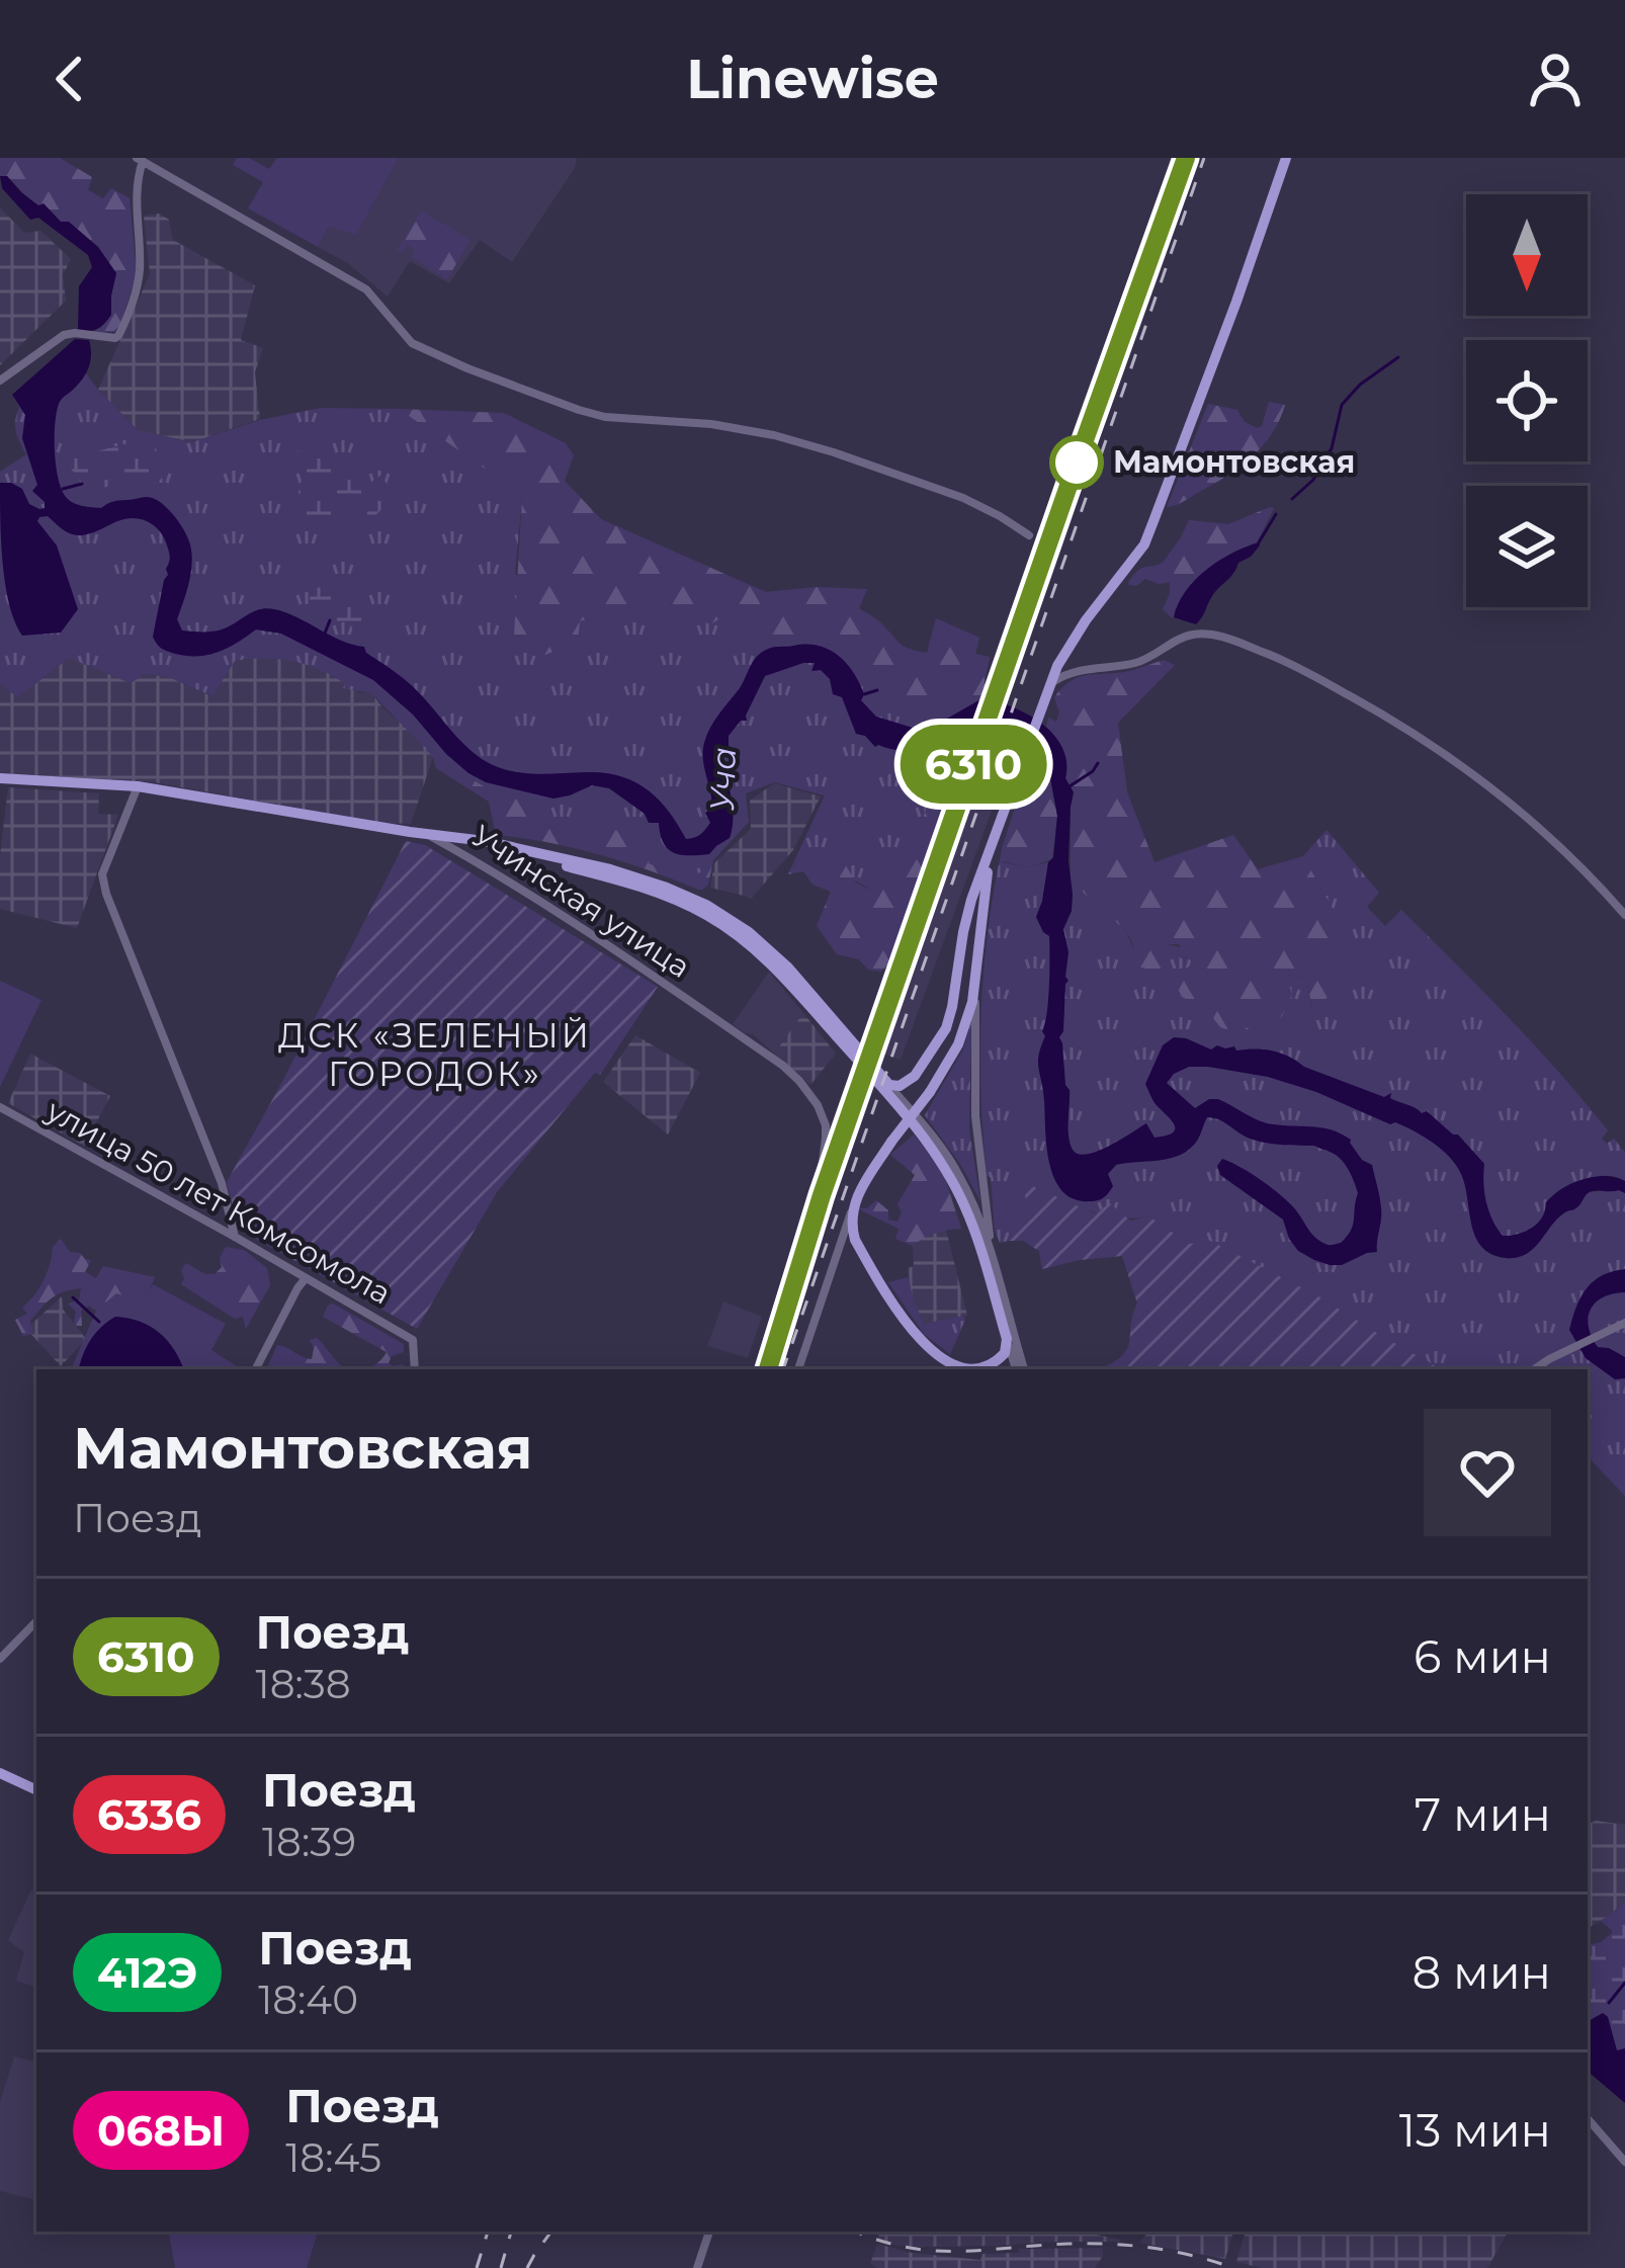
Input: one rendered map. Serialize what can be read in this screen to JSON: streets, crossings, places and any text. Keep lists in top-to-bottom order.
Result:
{
  "streets": {
    "main road": ["Учинская улица"],
    "street": ["улица 50 лет Комсомола"]
  },
  "districts": ["ДСК «ЗЕЛЕНЫЙ ГОРОДОК»"],
  "water": ["Уча"],
  "places": ["Мамонтовская"],
  "north": "bottom",
  "page": {
    "header": "Linewise",
    "on_map": "6310",
    "heading": ["Мамонтовская", "Поезд"],
    "list": [
      {
        "mark": "6310",
        "name": "Поезд",
        "note": "18:38",
        "value": "6 мин"
      },
      {
        "mark": "6336",
        "name": "Поезд",
        "note": "18:39",
        "value": "7 мин"
      },
      {
        "mark": "412Э",
        "name": "Поезд",
        "note": "18:40",
        "value": "8 мин"
      },
      {
        "mark": "068Ы",
        "name": "Поезд",
        "note": "18:45",
        "value": "13 мин"
      }
    ]
  }
}
